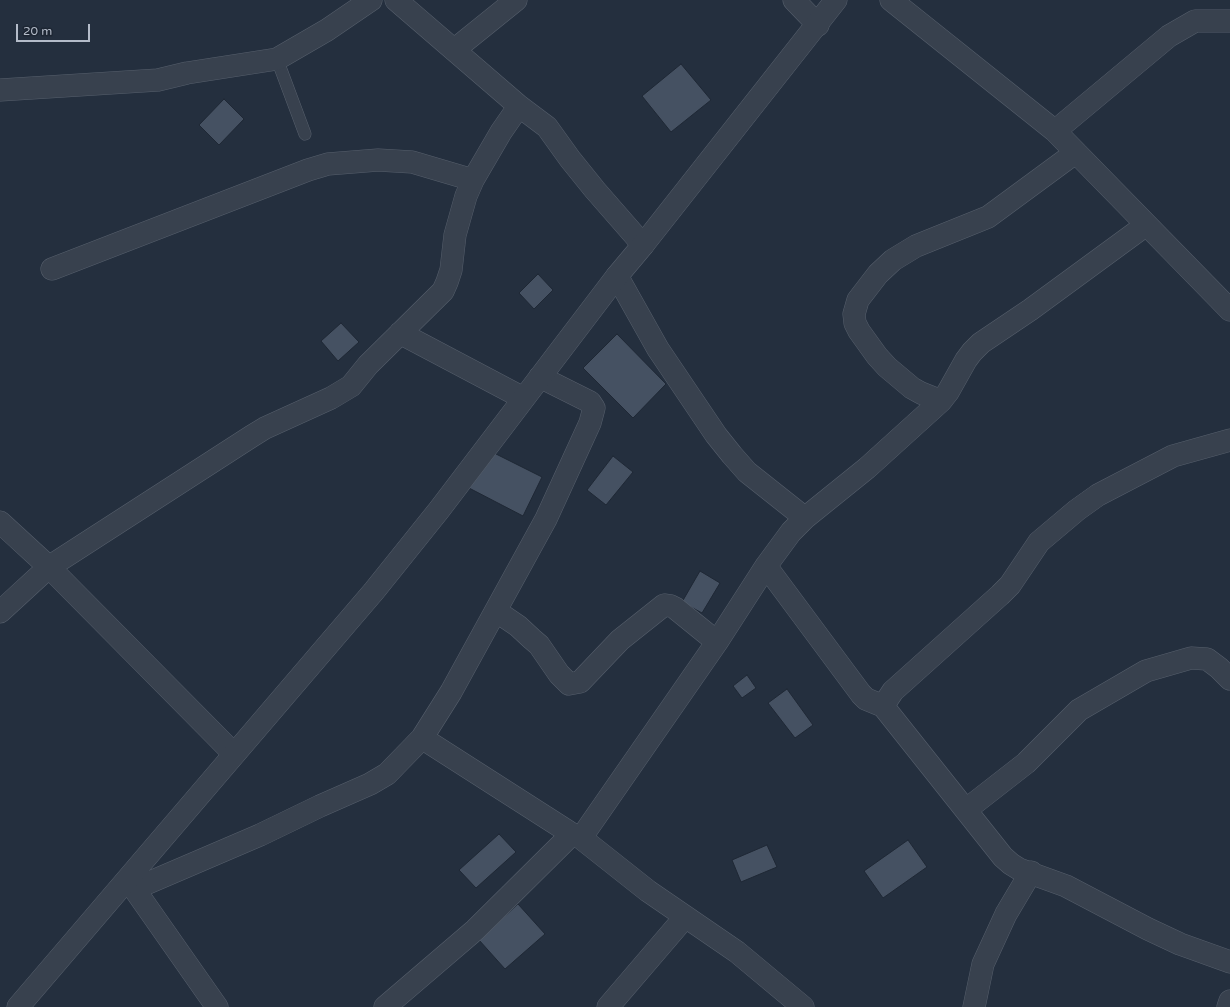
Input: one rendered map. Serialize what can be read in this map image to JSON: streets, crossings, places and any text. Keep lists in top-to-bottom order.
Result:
{
  "scale_bar": "20 m"
}
